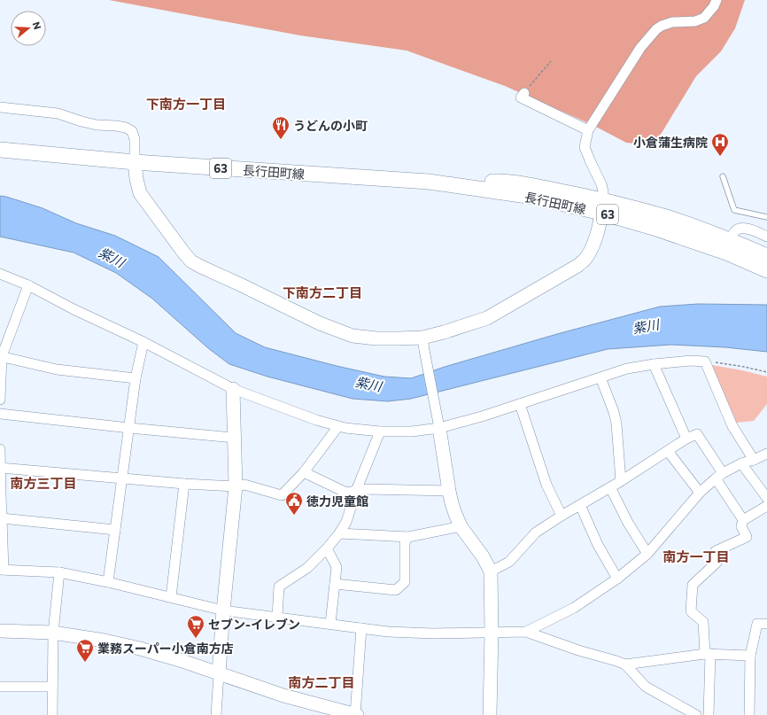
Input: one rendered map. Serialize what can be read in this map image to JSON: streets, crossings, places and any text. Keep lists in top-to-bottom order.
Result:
{
  "streets": {
    "main road": ["63", "長行田町線"]
  },
  "districts": [
    "下南方一丁目",
    "下南方二丁目",
    "南方三丁目",
    "南方一丁目",
    "南方二丁目"
  ],
  "water": ["紫川"],
  "places": {
    "restaurant": ["うどんの小町"],
    "hospital": ["小倉蒲生病院"],
    "public building": ["徳力児童館"],
    "supermarket": ["セブン-イレブン", "業務スーパー小倉南方店"]
  },
  "north": "right"
}
